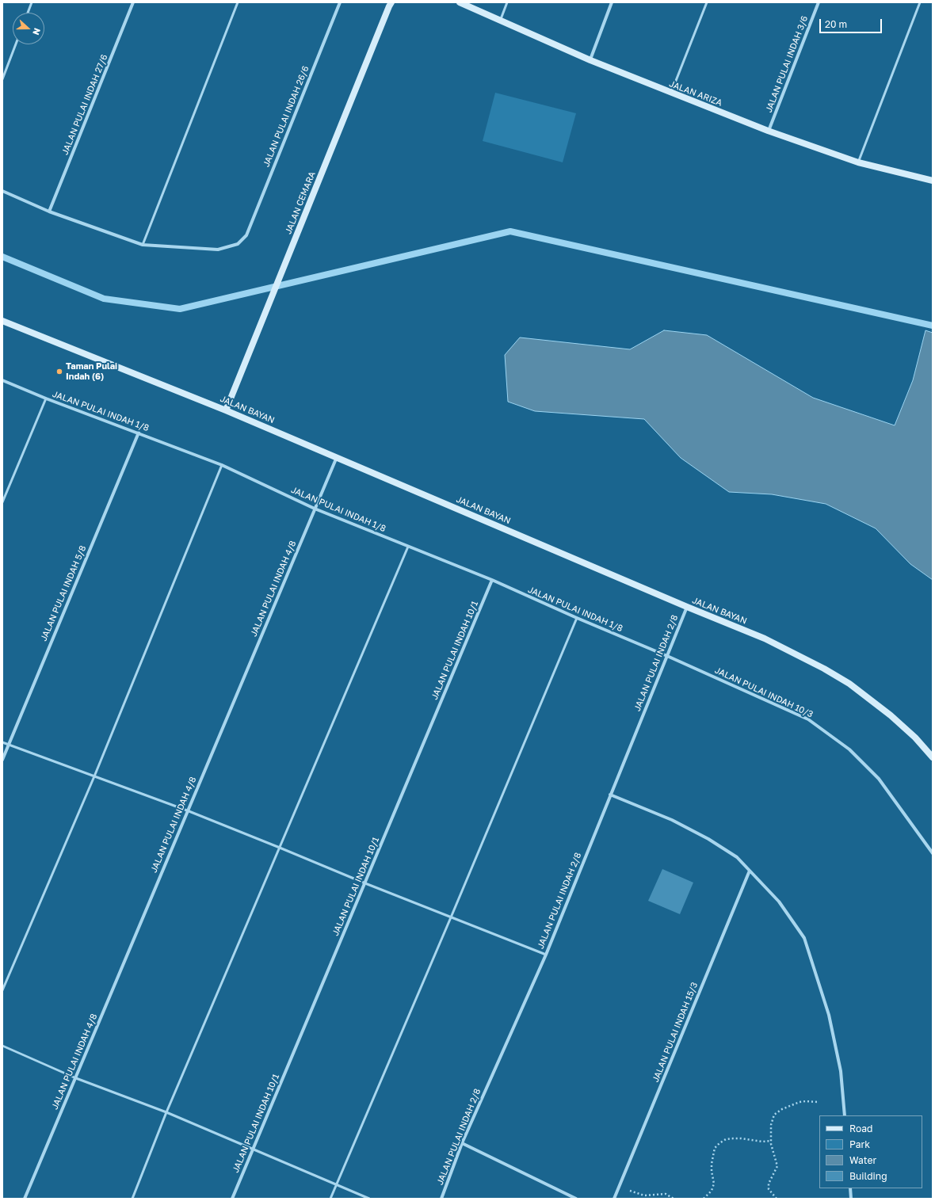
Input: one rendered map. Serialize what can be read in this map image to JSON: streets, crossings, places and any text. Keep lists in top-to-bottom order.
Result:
{
  "streets": {
    "street": [
      "JALAN PULAI INDAH 3/6",
      "JALAN ARIZA",
      "JALAN PULAI INDAH 27/6",
      "JALAN PULAI INDAH 26/6",
      "JALAN CEMARA",
      "JALAN BAYAN",
      "JALAN PULAI INDAH 1/8",
      "JALAN PULAI INDAH 4/8",
      "JALAN PULAI INDAH 5/8",
      "JALAN PULAI INDAH 10/1",
      "JALAN PULAI INDAH 2/8",
      "JALAN PULAI INDAH 10/3",
      "JALAN PULAI INDAH 15/3"
    ]
  },
  "crossings": [
    ["JALAN PULAI INDAH 3/6", "JALAN ARIZA"],
    ["JALAN CEMARA", "JALAN BAYAN"],
    ["JALAN BAYAN", "JALAN PULAI INDAH 4/8"],
    ["JALAN BAYAN", "JALAN PULAI INDAH 2/8"],
    ["JALAN PULAI INDAH 1/8", "JALAN PULAI INDAH 4/8"],
    ["JALAN PULAI INDAH 1/8", "JALAN PULAI INDAH 5/8"],
    ["JALAN PULAI INDAH 1/8", "JALAN PULAI INDAH 10/1"],
    ["JALAN PULAI INDAH 1/8", "JALAN PULAI INDAH 2/8"],
    ["JALAN PULAI INDAH 1/8", "JALAN PULAI INDAH 10/3"],
    ["JALAN PULAI INDAH 2/8", "JALAN PULAI INDAH 10/3"]
  ],
  "places": ["Taman Pulai Indah (6)"],
  "legend": [
    "Road",
    "Park",
    "Water",
    "Building"
  ],
  "scale_bar": "20 m",
  "north": "right"
}
